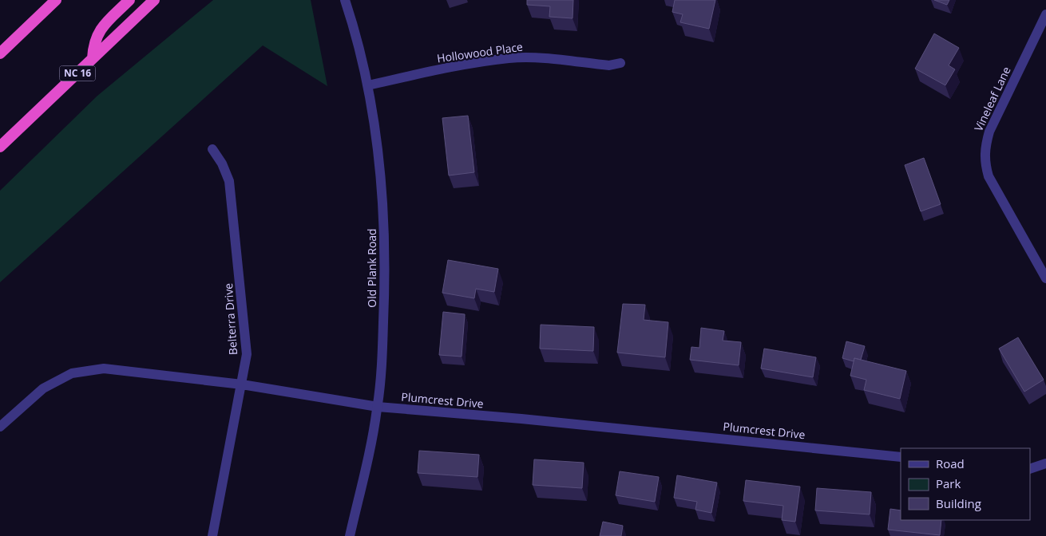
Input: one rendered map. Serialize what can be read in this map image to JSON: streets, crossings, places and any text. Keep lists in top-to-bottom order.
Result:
{
  "streets": {
    "highway": ["NC 16"],
    "street": [
      "Hollowood Place",
      "Vineleaf Lane",
      "Old Plank Road",
      "Belterra Drive",
      "Plumcrest Drive"
    ]
  },
  "crossings": [
    ["Hollowood Place", "Old Plank Road"],
    ["Old Plank Road", "Plumcrest Drive"],
    ["Belterra Drive", "Plumcrest Drive"]
  ],
  "legend": ["Road", "Park", "Building"]
}
